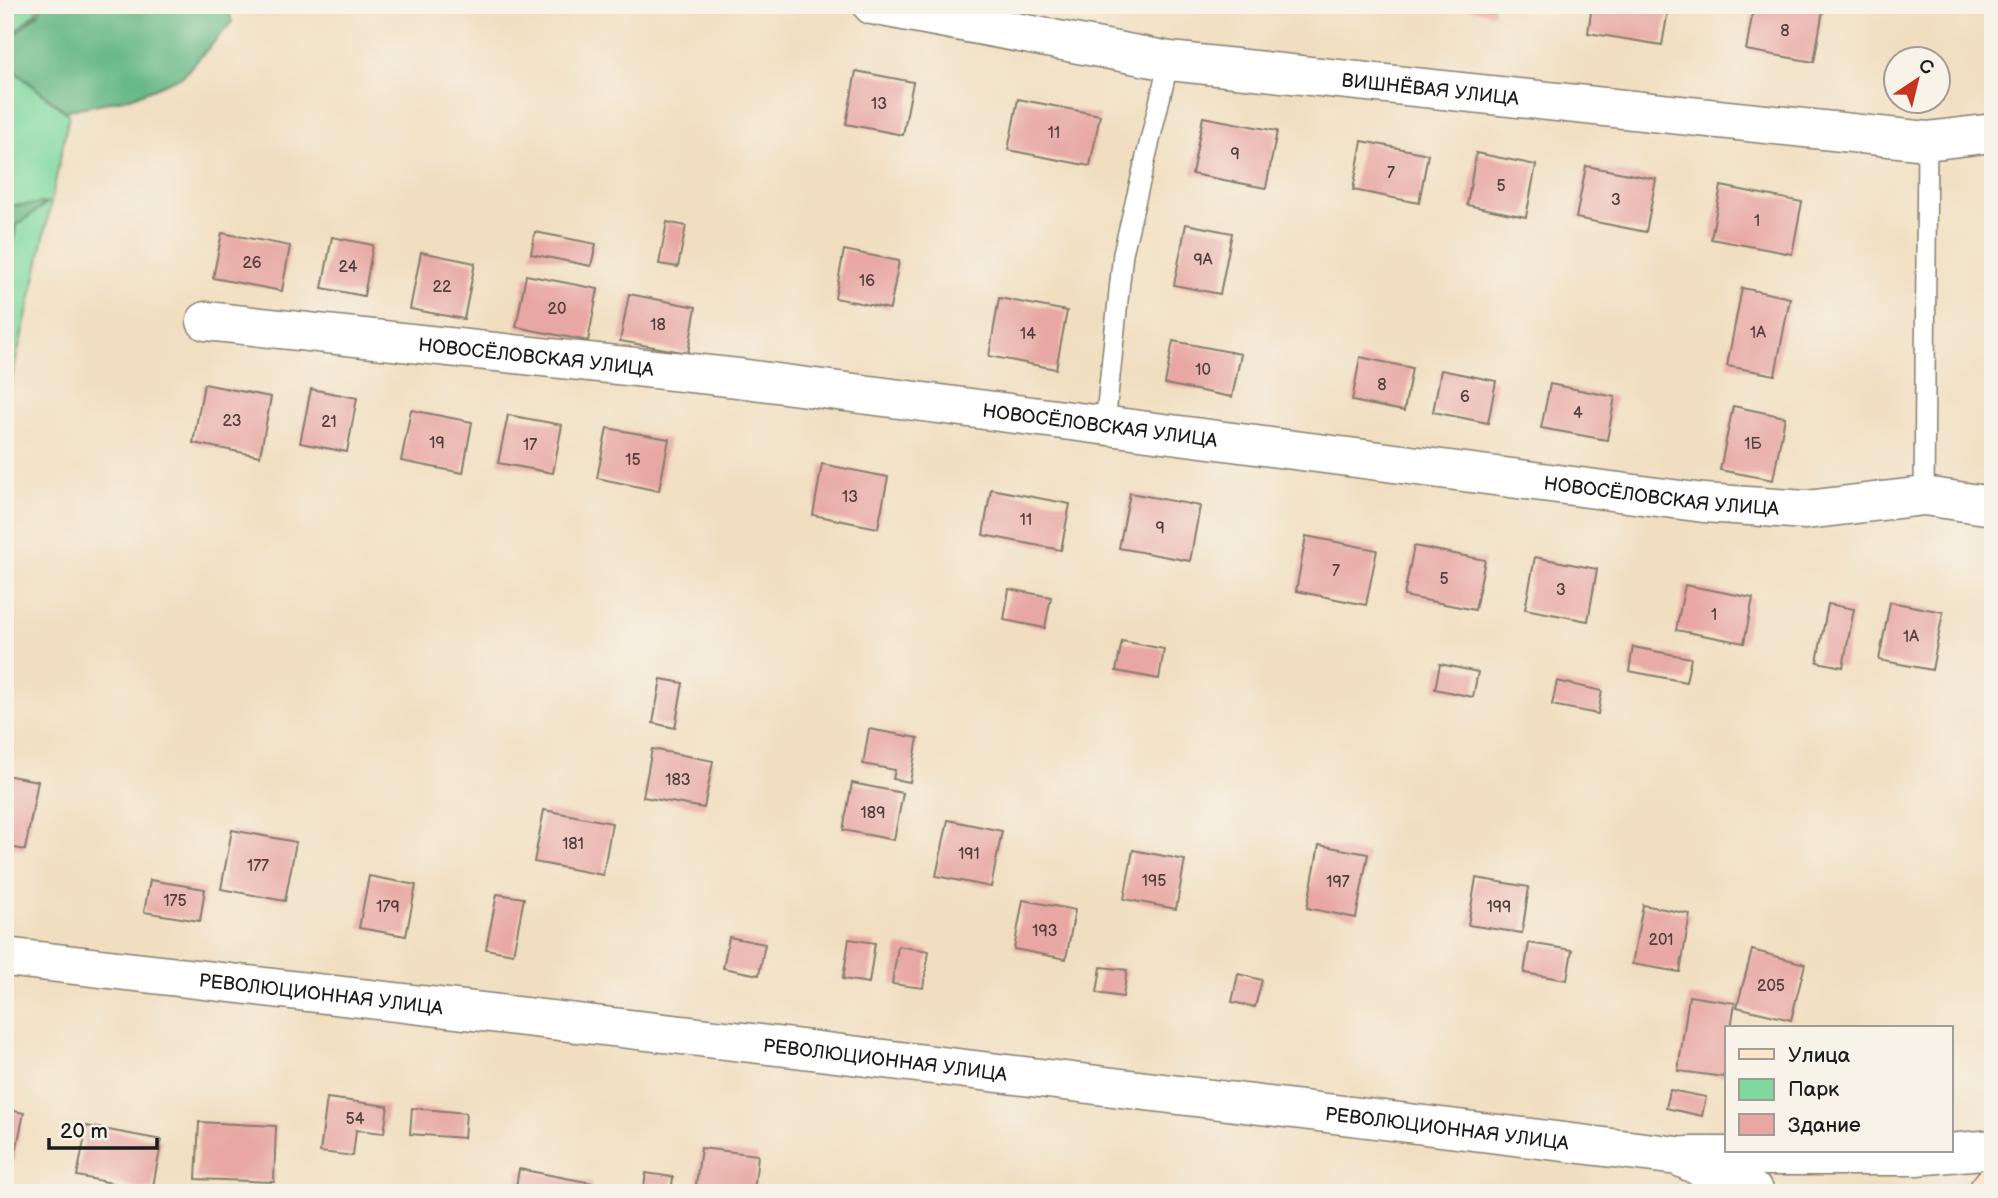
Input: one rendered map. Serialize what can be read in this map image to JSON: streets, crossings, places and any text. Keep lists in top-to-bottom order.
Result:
{
  "streets": {
    "street": ["ВИШНЁВАЯ УЛИЦА", "НОВОСЁЛОВСКАЯ УЛИЦА", "РЕВОЛЮЦИОННАЯ УЛИЦА"]
  },
  "house_numbers": [
    "8",
    "13",
    "11",
    "9",
    "7",
    "5",
    "3",
    "1",
    "9А",
    "26",
    "24",
    "16",
    "22",
    "20",
    "18",
    "1А",
    "14",
    "10",
    "8",
    "6",
    "4",
    "23",
    "21",
    "19",
    "1Б",
    "17",
    "15",
    "13",
    "11",
    "9",
    "7",
    "5",
    "3",
    "1",
    "1А",
    "183",
    "189",
    "181",
    "191",
    "177",
    "195",
    "197",
    "175",
    "179",
    "199",
    "193",
    "201",
    "205",
    "54"
  ],
  "legend": ["Улица", "Парк", "Здание"],
  "scale_bar": "20 m",
  "north": "top right"
}
